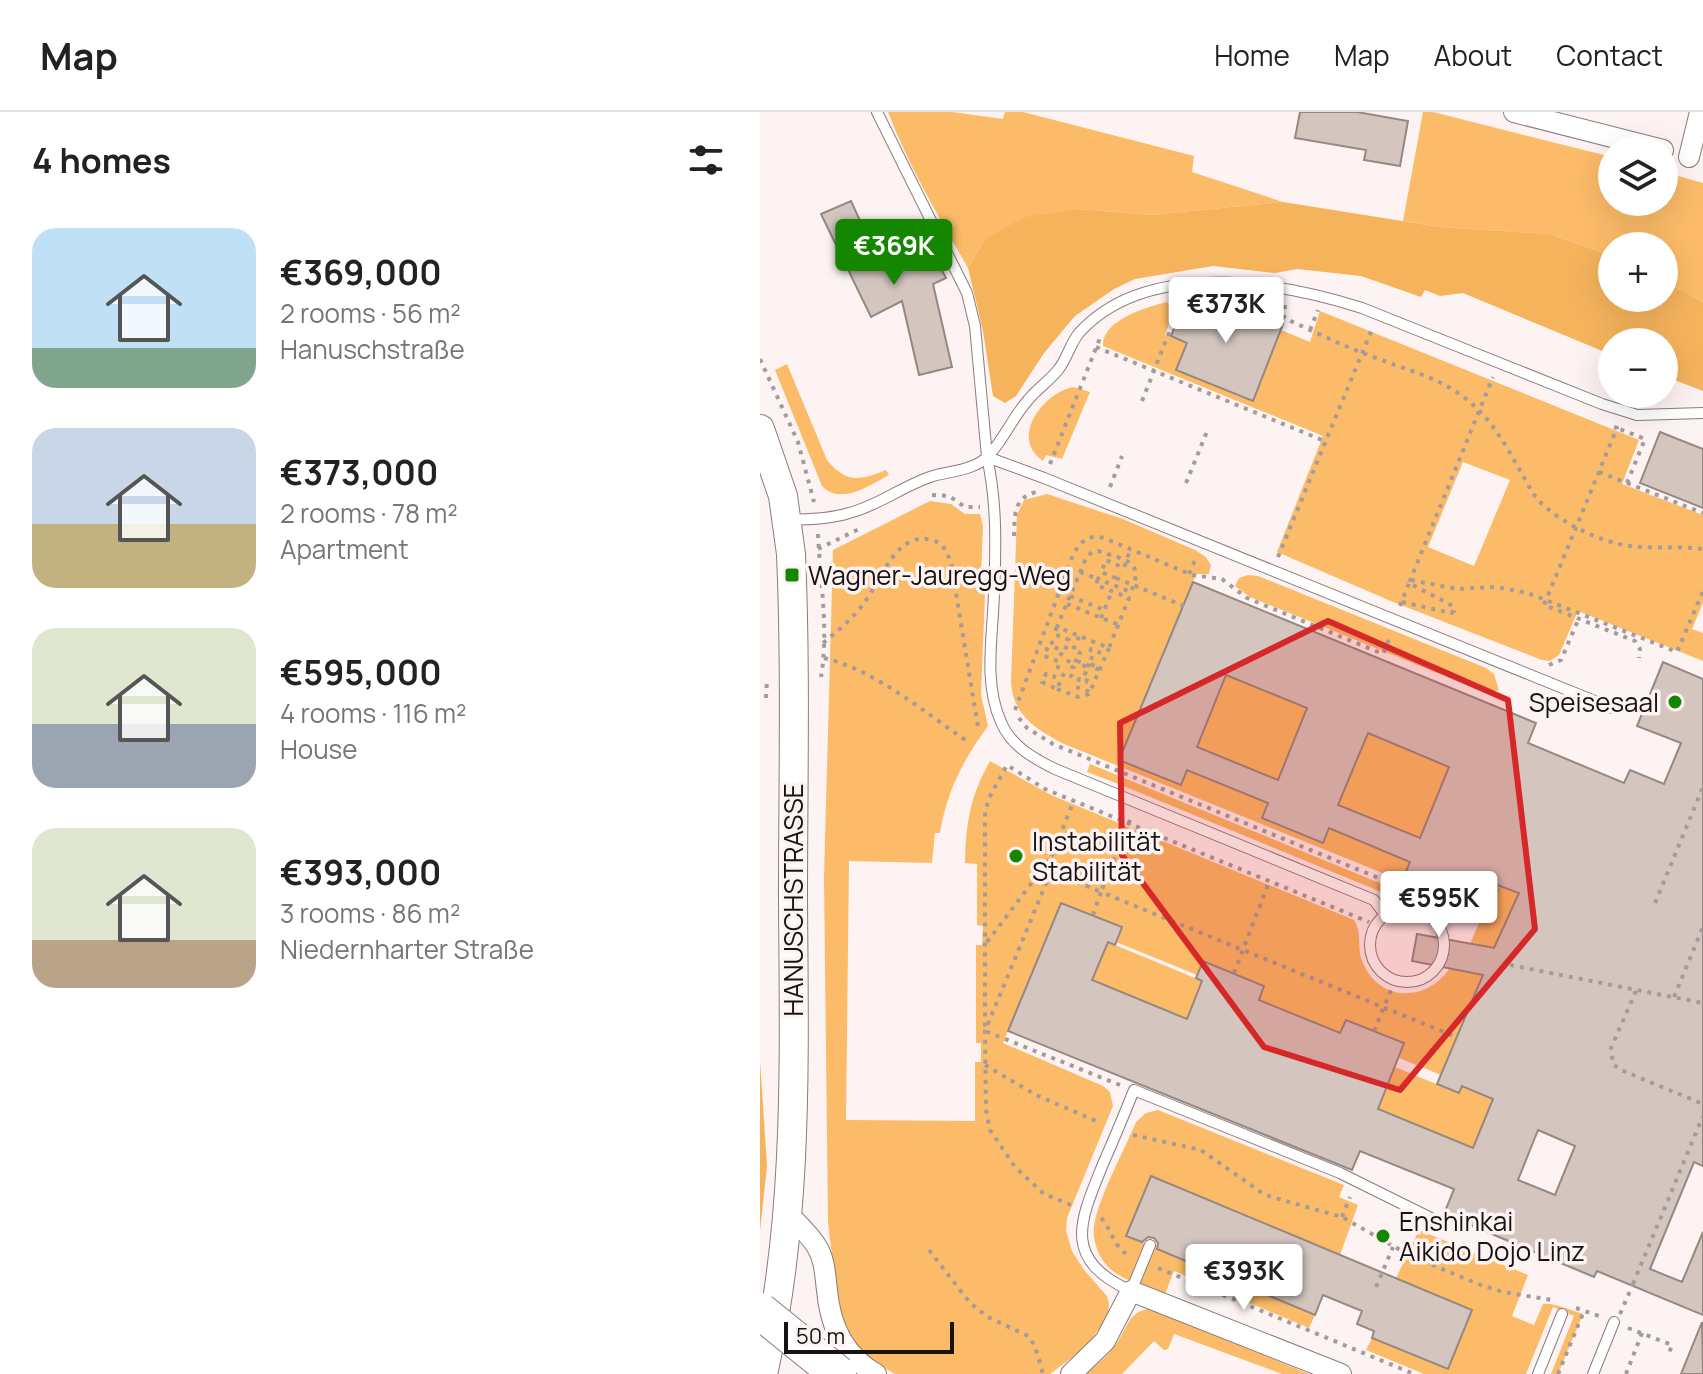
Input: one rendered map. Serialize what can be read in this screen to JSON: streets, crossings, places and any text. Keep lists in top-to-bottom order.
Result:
{
  "streets": {
    "street": ["HANUSCHSTRASSE"]
  },
  "places": {
    "transit": ["Wagner-Jauregg-Weg"],
    "other": ["Speisesaal", "Instabilität Stabilität", "Enshinkai Aikido Dojo Linz"]
  },
  "scale_bar": "50 m",
  "page": {
    "header": "Map",
    "nav": [
      "Home",
      "Map",
      "About",
      "Contact"
    ],
    "heading": "4 homes",
    "map_buttons": ["+", "−"],
    "list": [
      {
        "name": "€369,000",
        "note": "2 rooms · 56 m² · Hanuschstraße"
      },
      {
        "name": "€373,000",
        "note": "2 rooms · 78 m² · Apartment"
      },
      {
        "name": "€595,000",
        "note": "4 rooms · 116 m² · House"
      },
      {
        "name": "€393,000",
        "note": "3 rooms · 86 m² · Niedernharter Straße"
      }
    ],
    "price": [
      "€369K",
      "€373K",
      "€595K",
      "€393K"
    ],
    "scale": "50 m"
  }
}
